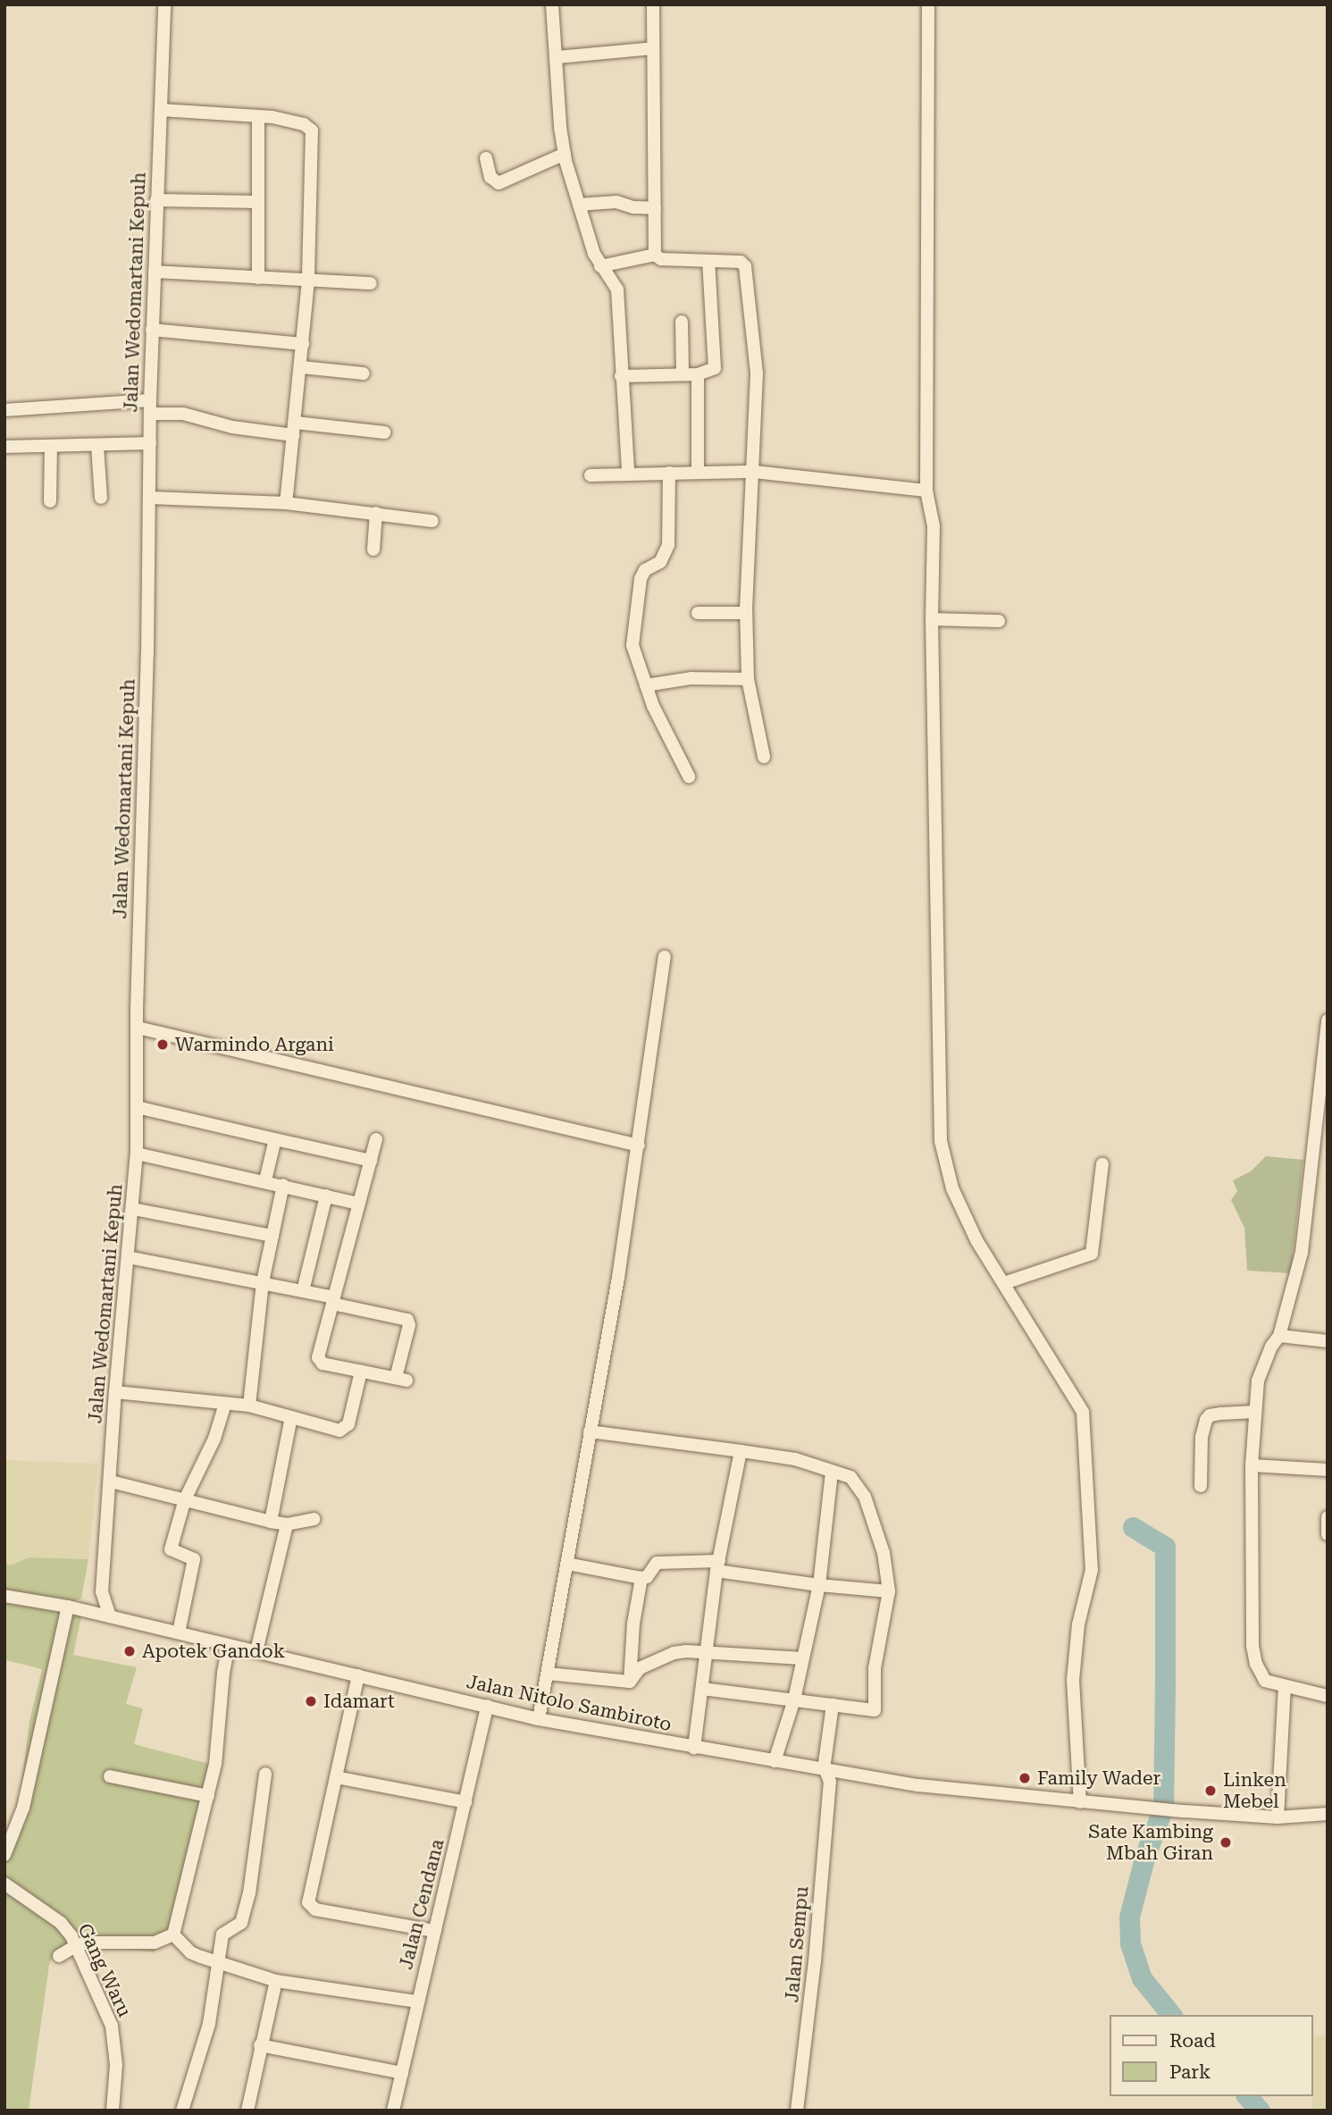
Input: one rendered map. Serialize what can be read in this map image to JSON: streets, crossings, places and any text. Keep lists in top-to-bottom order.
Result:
{
  "streets": {
    "street": [
      "Jalan Wedomartani Kepuh",
      "Jalan Nitolo Sambiroto",
      "Jalan Cendana",
      "Jalan Sempu",
      "Gang Waru"
    ]
  },
  "crossings": [
    ["Jalan Wedomartani Kepuh", "Jalan Nitolo Sambiroto"],
    ["Jalan Nitolo Sambiroto", "Jalan Cendana"],
    ["Jalan Nitolo Sambiroto", "Jalan Sempu"]
  ],
  "places": [
    "Warmindo Argani",
    "Apotek Gandok",
    "Idamart",
    "Family Wader",
    "Linken Mebel",
    "Sate Kambing Mbah Giran"
  ],
  "legend": ["Road", "Park"]
}
